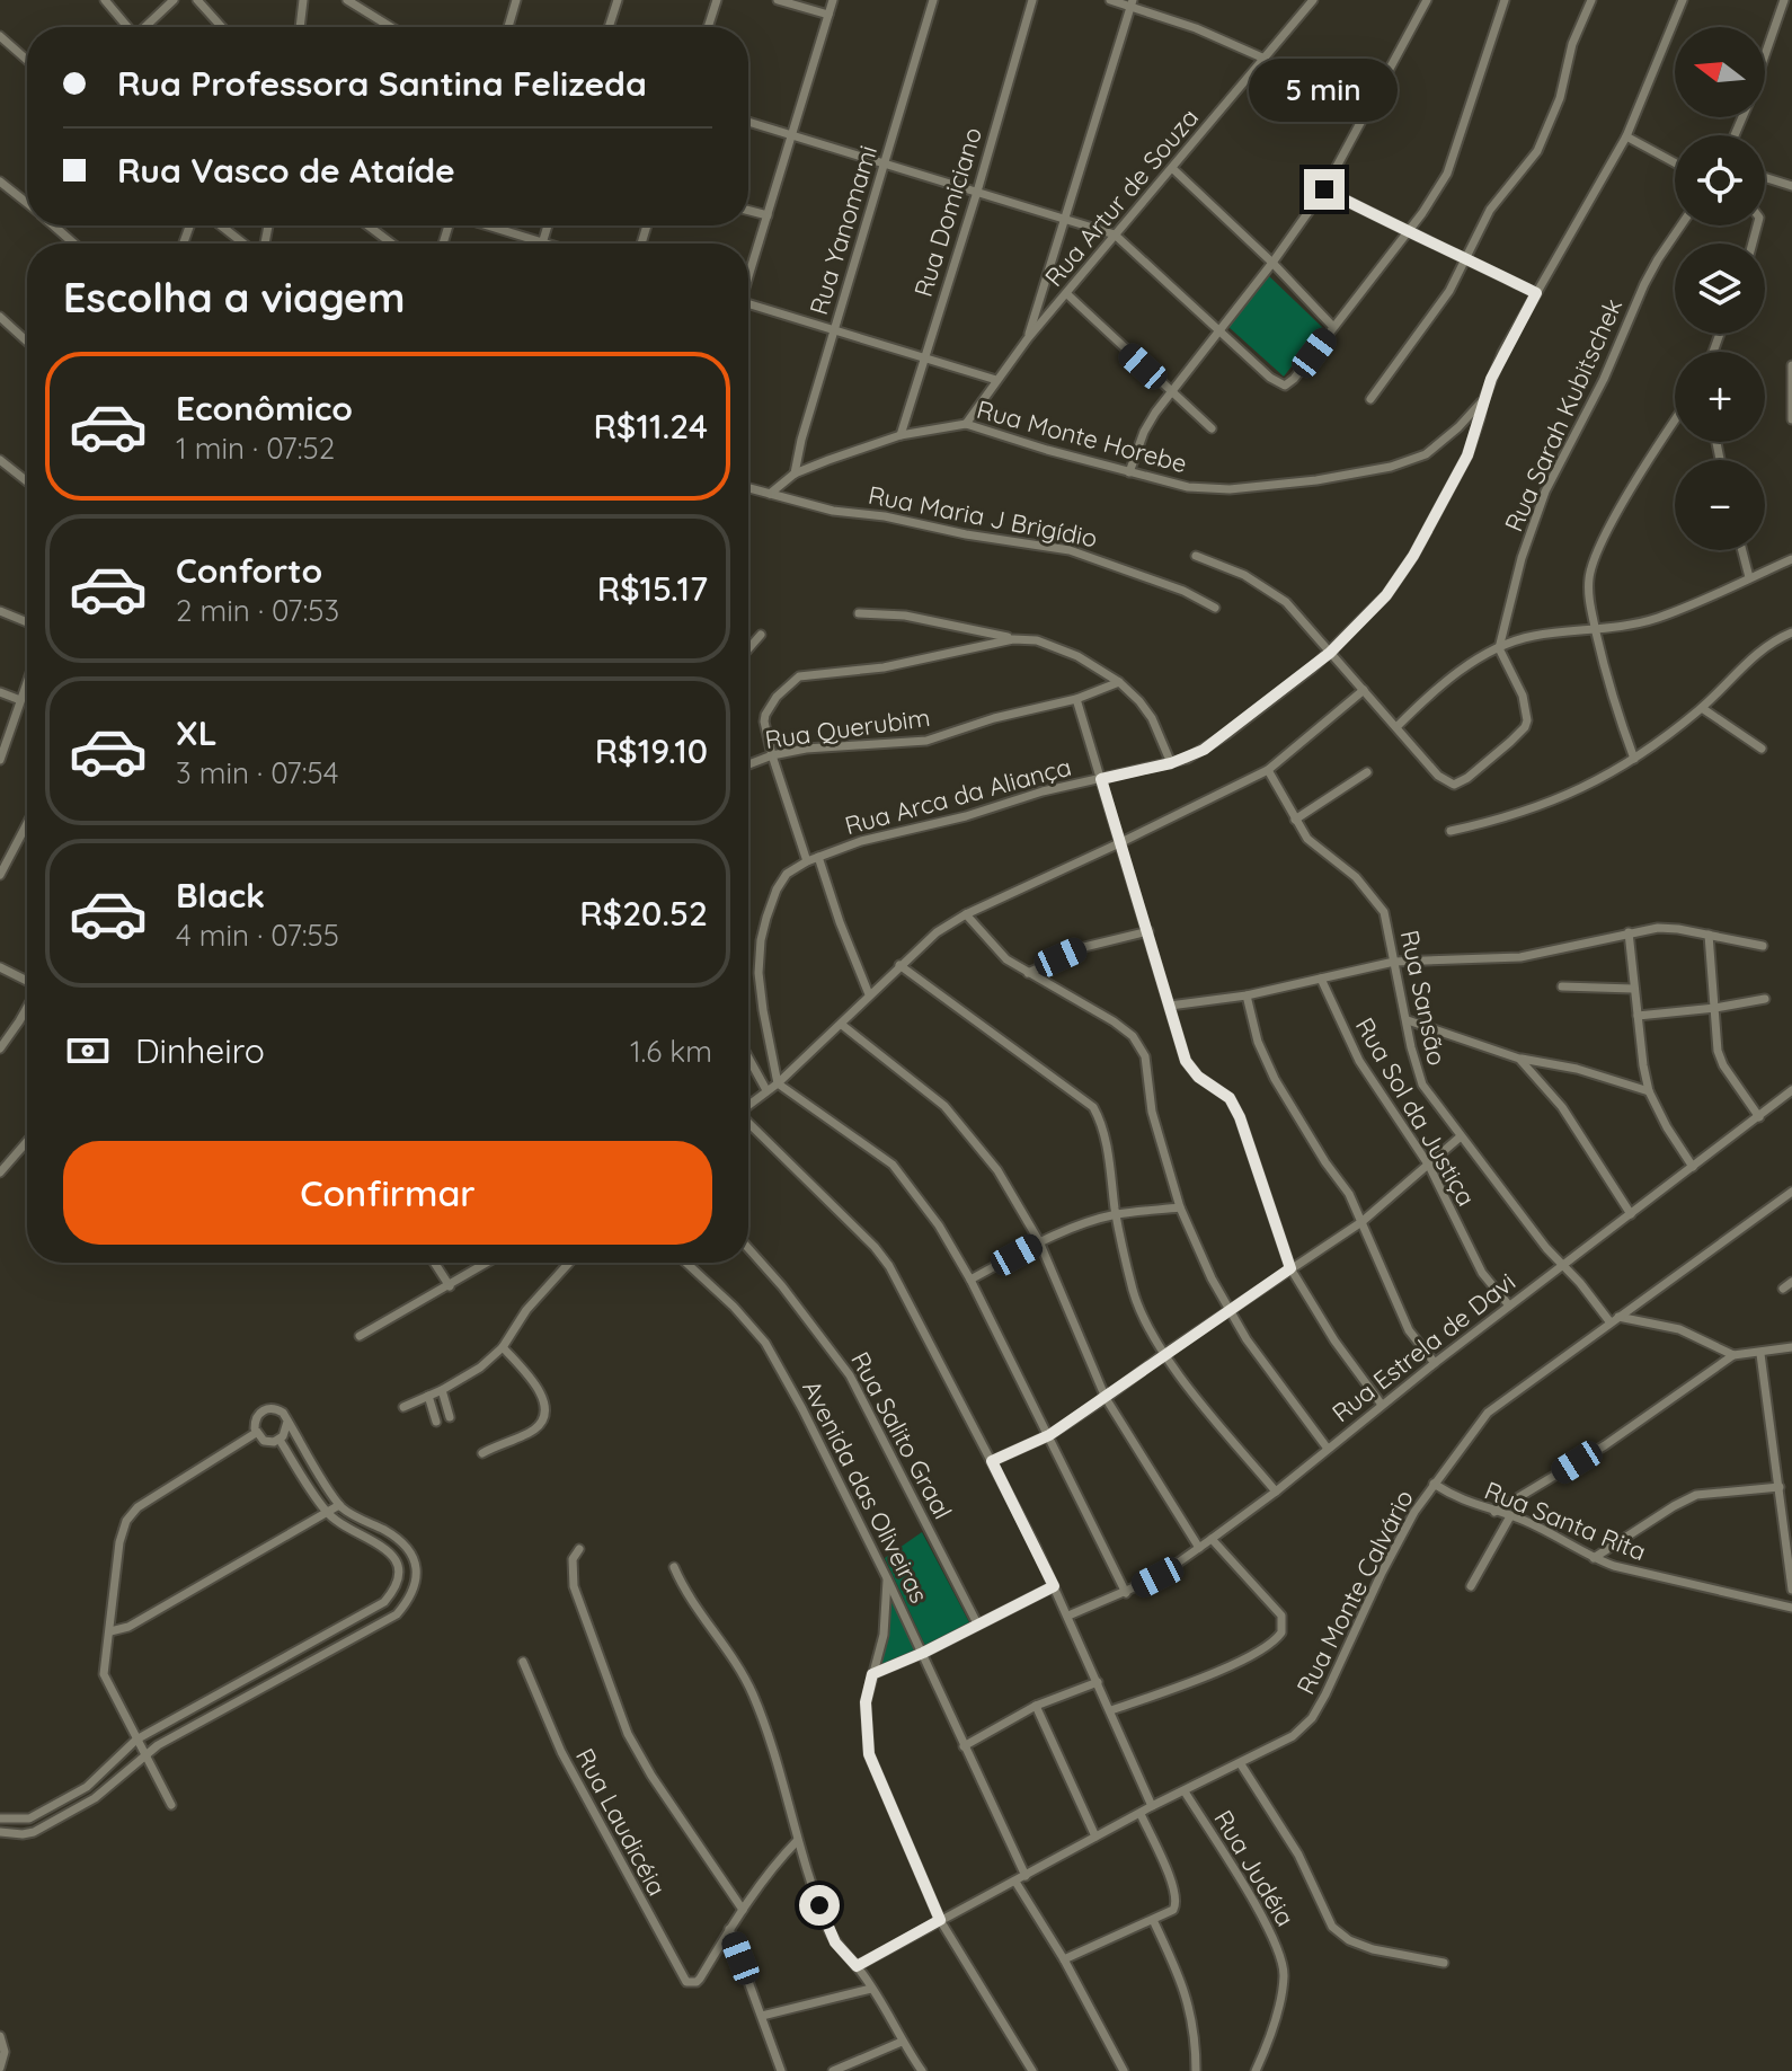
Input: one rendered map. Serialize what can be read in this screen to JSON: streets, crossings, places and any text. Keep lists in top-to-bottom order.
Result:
{
  "streets": {
    "street": [
      "Rua Artur de Souza",
      "Rua Domiciano",
      "Rua Yanomami",
      "Rua Sarah Kubitschek",
      "Rua Monte Horebe",
      "Rua Maria J Brigídio",
      "Rua Querubim",
      "Rua Arca da Aliança",
      "Rua Sansão",
      "Rua Sol da Justiça",
      "Rua Estrela de Davi",
      "Rua Salito Graal",
      "Avenida das Oliveiras",
      "Rua Santa Rita",
      "Rua Monte Calvário",
      "Rua Laudicéia",
      "Rua Judéia"
    ]
  },
  "crossings": [
    ["Rua Artur de Souza", "Rua Monte Horebe"],
    ["Rua Domiciano", "Rua Monte Horebe"],
    ["Rua Yanomami", "Rua Monte Horebe"],
    ["Rua Monte Horebe", "Rua Maria J Brigídio"],
    ["Rua Monte Horebe", "Rua Arca da Aliança"],
    ["Rua Sansão", "Rua Estrela de Davi"],
    ["Rua Sansão", "Rua Monte Calvário"],
    ["Rua Sol da Justiça", "Rua Estrela de Davi"],
    ["Avenida das Oliveiras", "Rua Monte Calvário"],
    ["Rua Santa Rita", "Rua Monte Calvário"],
    ["Rua Monte Calvário", "Rua Judéia"]
  ],
  "north": "left",
  "page": {
    "map_buttons": ["+", "−"],
    "banner": ["Rua Professora Santina Felizeda", "Rua Vasco de Ataíde"],
    "bubble": "5 min",
    "heading": "Escolha a viagem",
    "list": [
      {
        "name": "Econômico",
        "note": "1 min · 07:52",
        "value": "R$11.24"
      },
      {
        "name": "Conforto",
        "note": "2 min · 07:53",
        "value": "R$15.17"
      },
      {
        "name": "XL",
        "note": "3 min · 07:54",
        "value": "R$19.10"
      },
      {
        "name": "Black",
        "note": "4 min · 07:55",
        "value": "R$20.52"
      }
    ],
    "pay": ["Dinheiro", "1.6 km"],
    "buttons": "Confirmar"
  }
}
